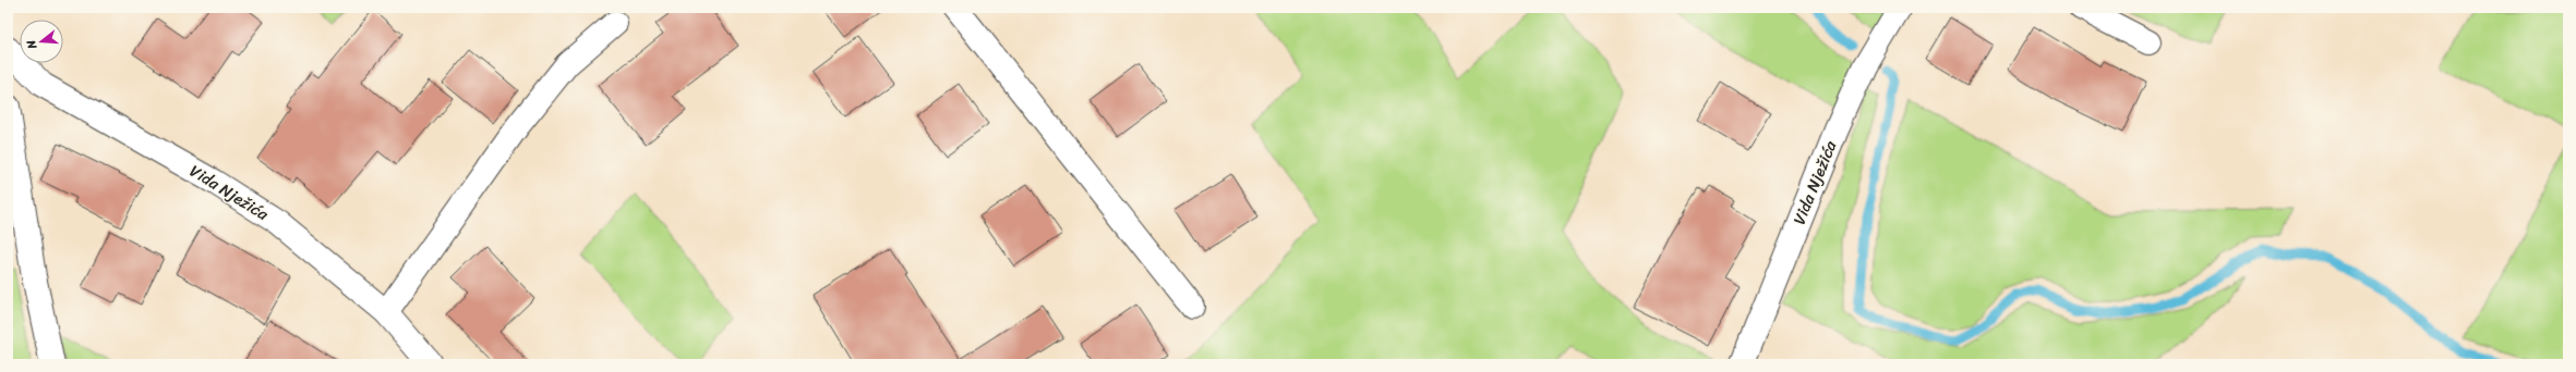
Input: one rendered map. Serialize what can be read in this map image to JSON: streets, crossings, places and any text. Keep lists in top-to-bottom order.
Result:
{
  "streets": {
    "street": ["Vida Nježića"]
  },
  "north": "left"
}
